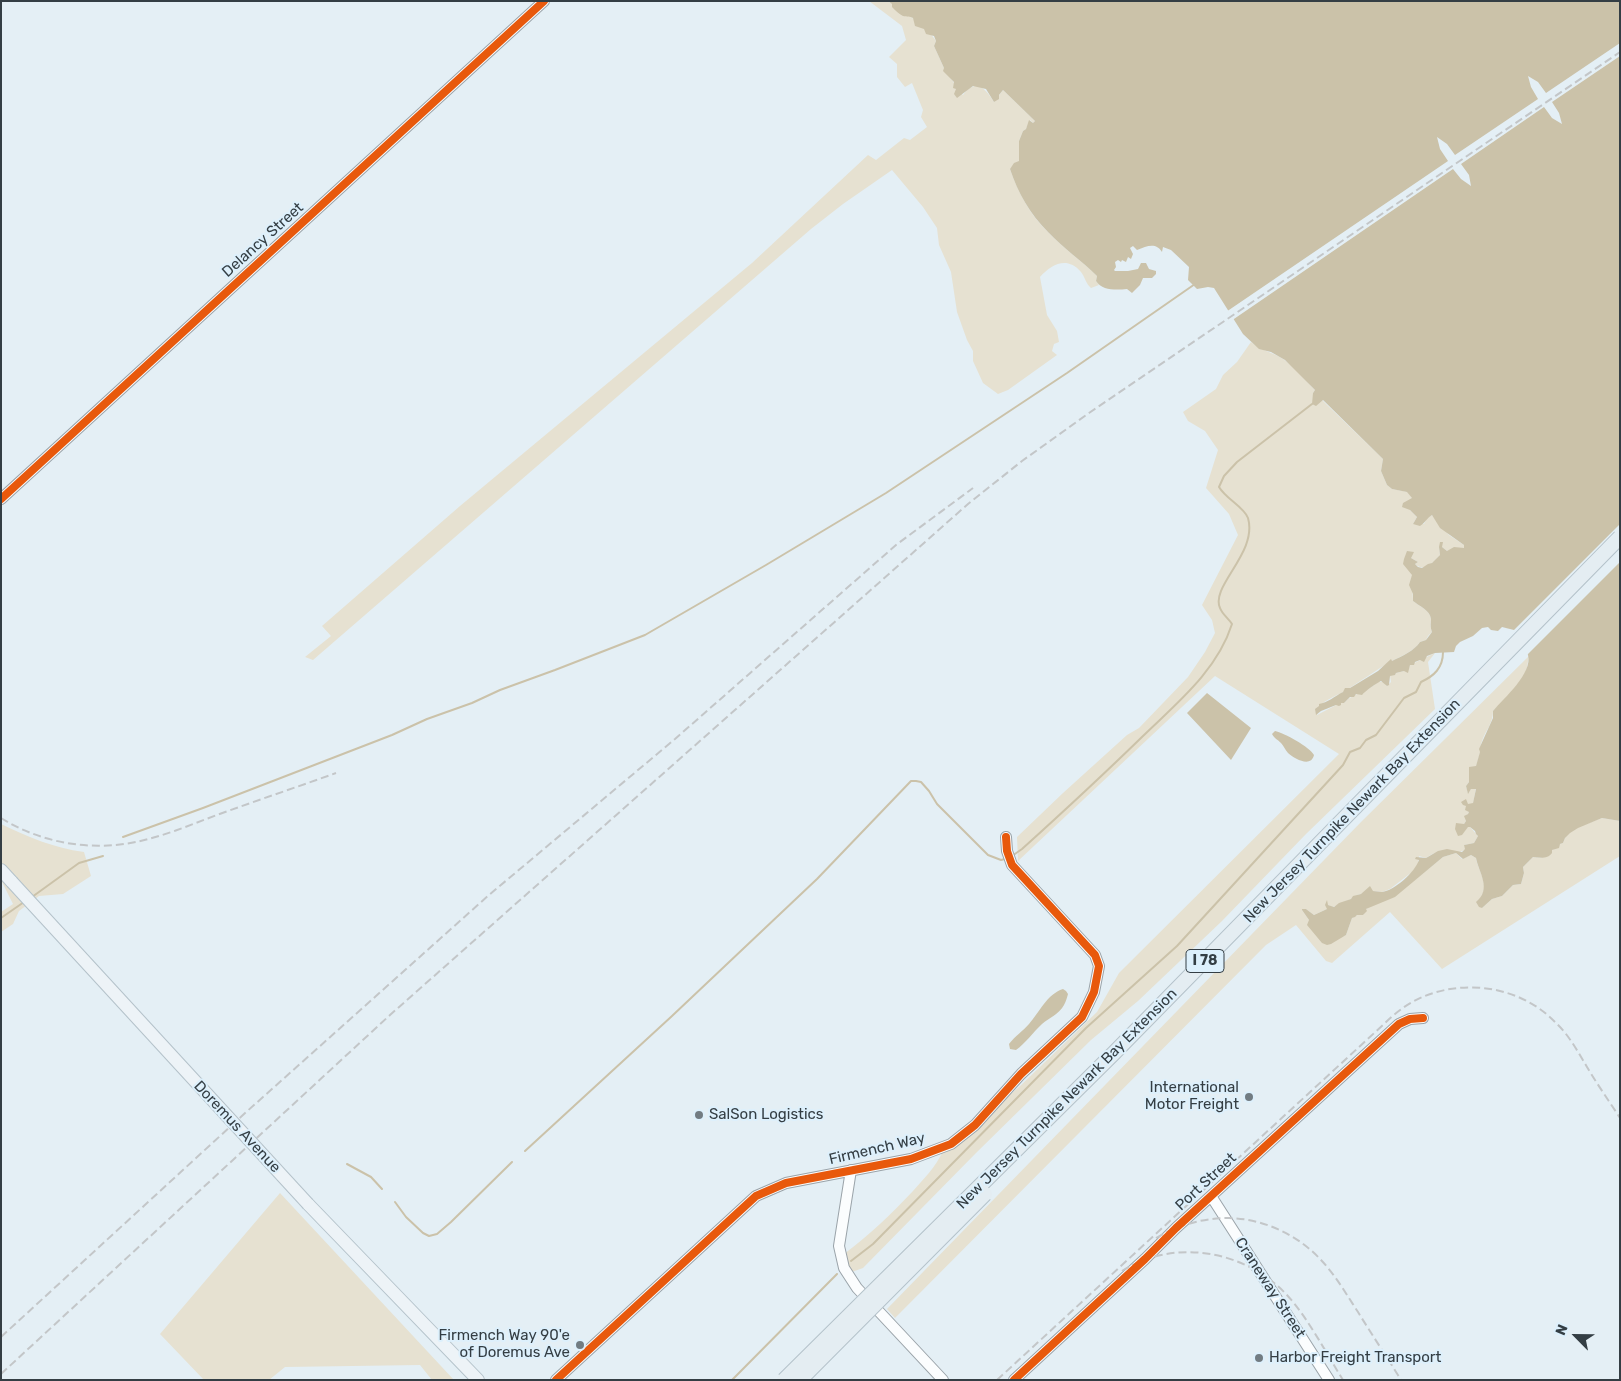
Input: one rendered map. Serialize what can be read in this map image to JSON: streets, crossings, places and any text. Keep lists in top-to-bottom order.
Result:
{
  "streets": {
    "highway": ["New Jersey Turnpike Newark Bay Extension", "I 78"],
    "main road": ["Doremus Avenue"],
    "street": [
      "Delancy Street",
      "Firmench Way",
      "Port Street",
      "Craneway Street"
    ]
  },
  "crossings": [
    ["Port Street", "Craneway Street"]
  ],
  "places": [
    "International Motor Freight",
    "SalSon Logistics",
    "Firmench Way 90'e of Doremus Ave",
    "Harbor Freight Transport"
  ],
  "north": "top left"
}
